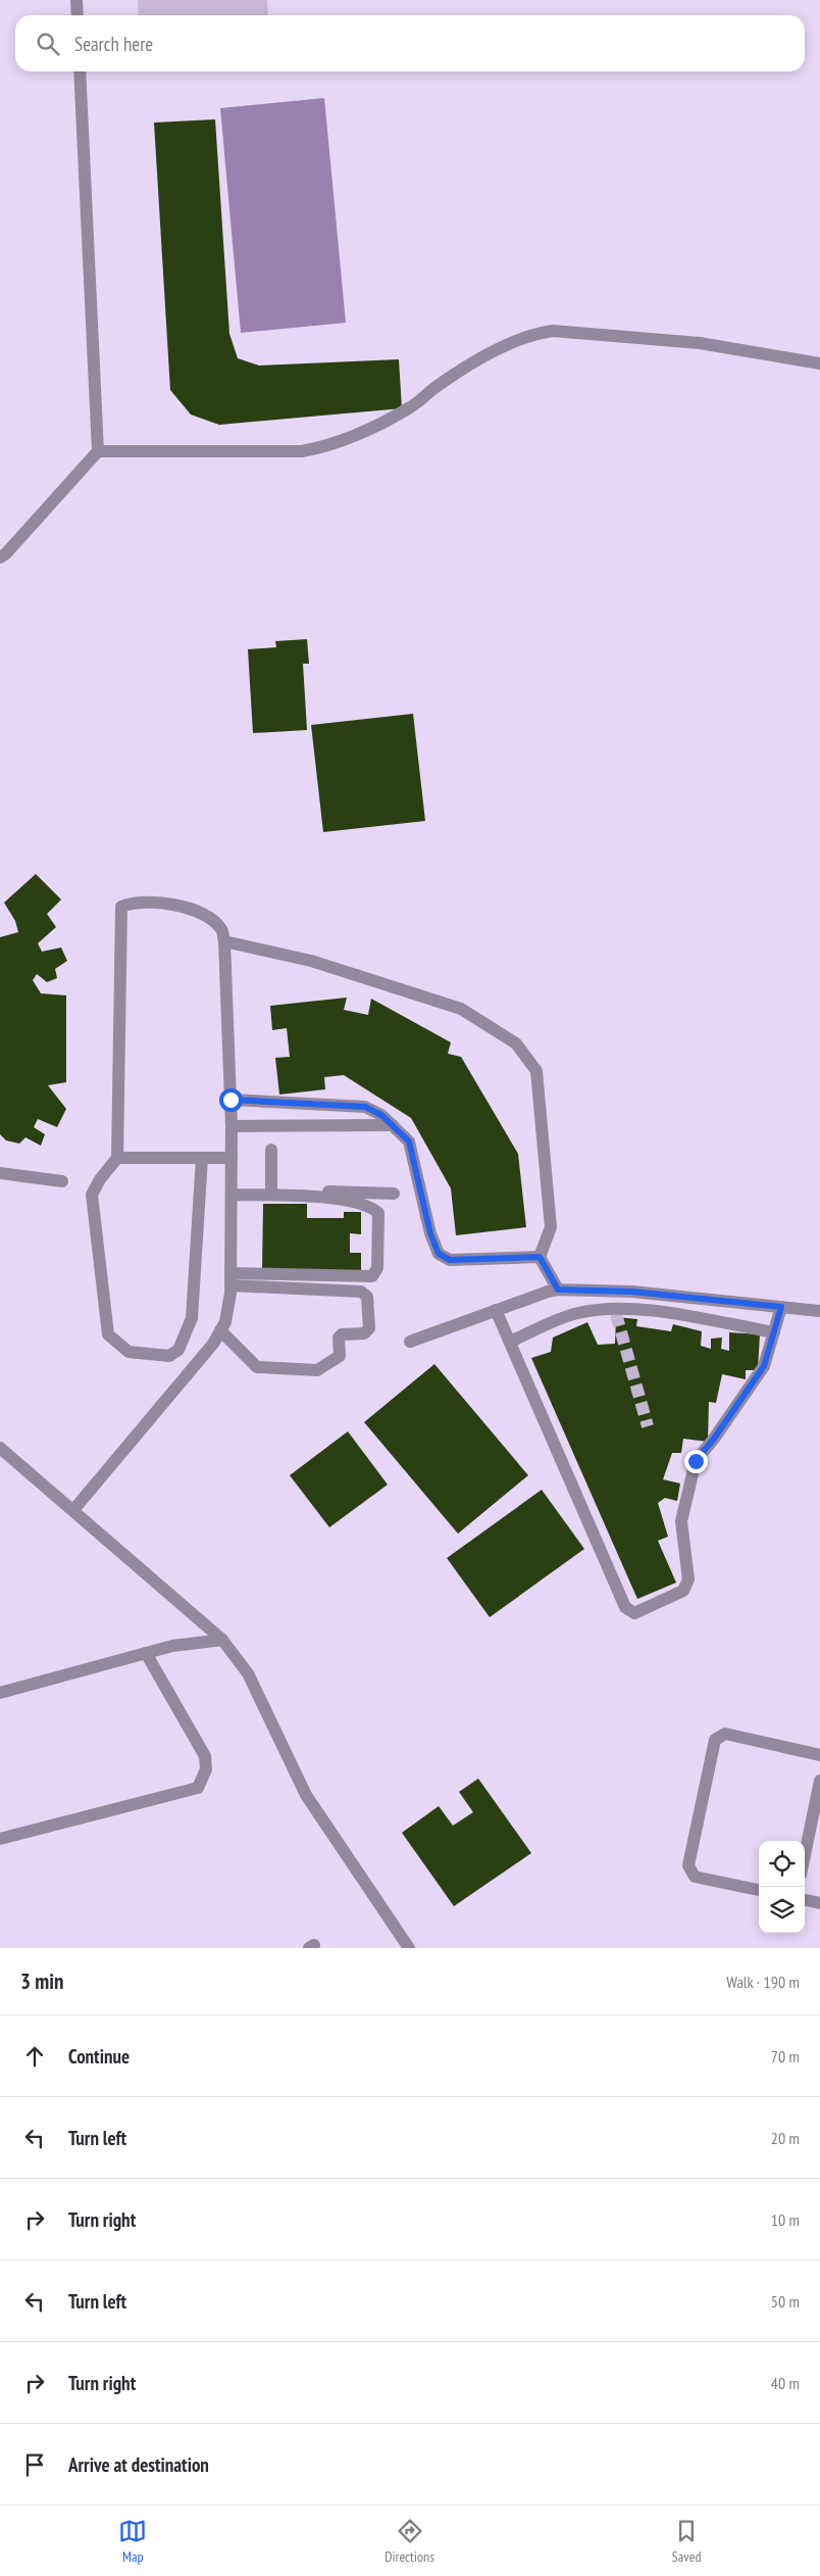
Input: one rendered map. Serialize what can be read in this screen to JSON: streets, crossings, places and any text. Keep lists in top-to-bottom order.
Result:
{
  "page": {
    "search": "Search here",
    "heading": ["3 min", "Walk · 190 m"],
    "list": [
      ["Continue", "70 m"],
      ["Turn left", "20 m"],
      ["Turn right", "10 m"],
      ["Turn left", "50 m"],
      ["Turn right", "40 m"],
      "Arrive at destination"
    ],
    "nav": ["Map", "Directions", "Saved"]
  }
}
